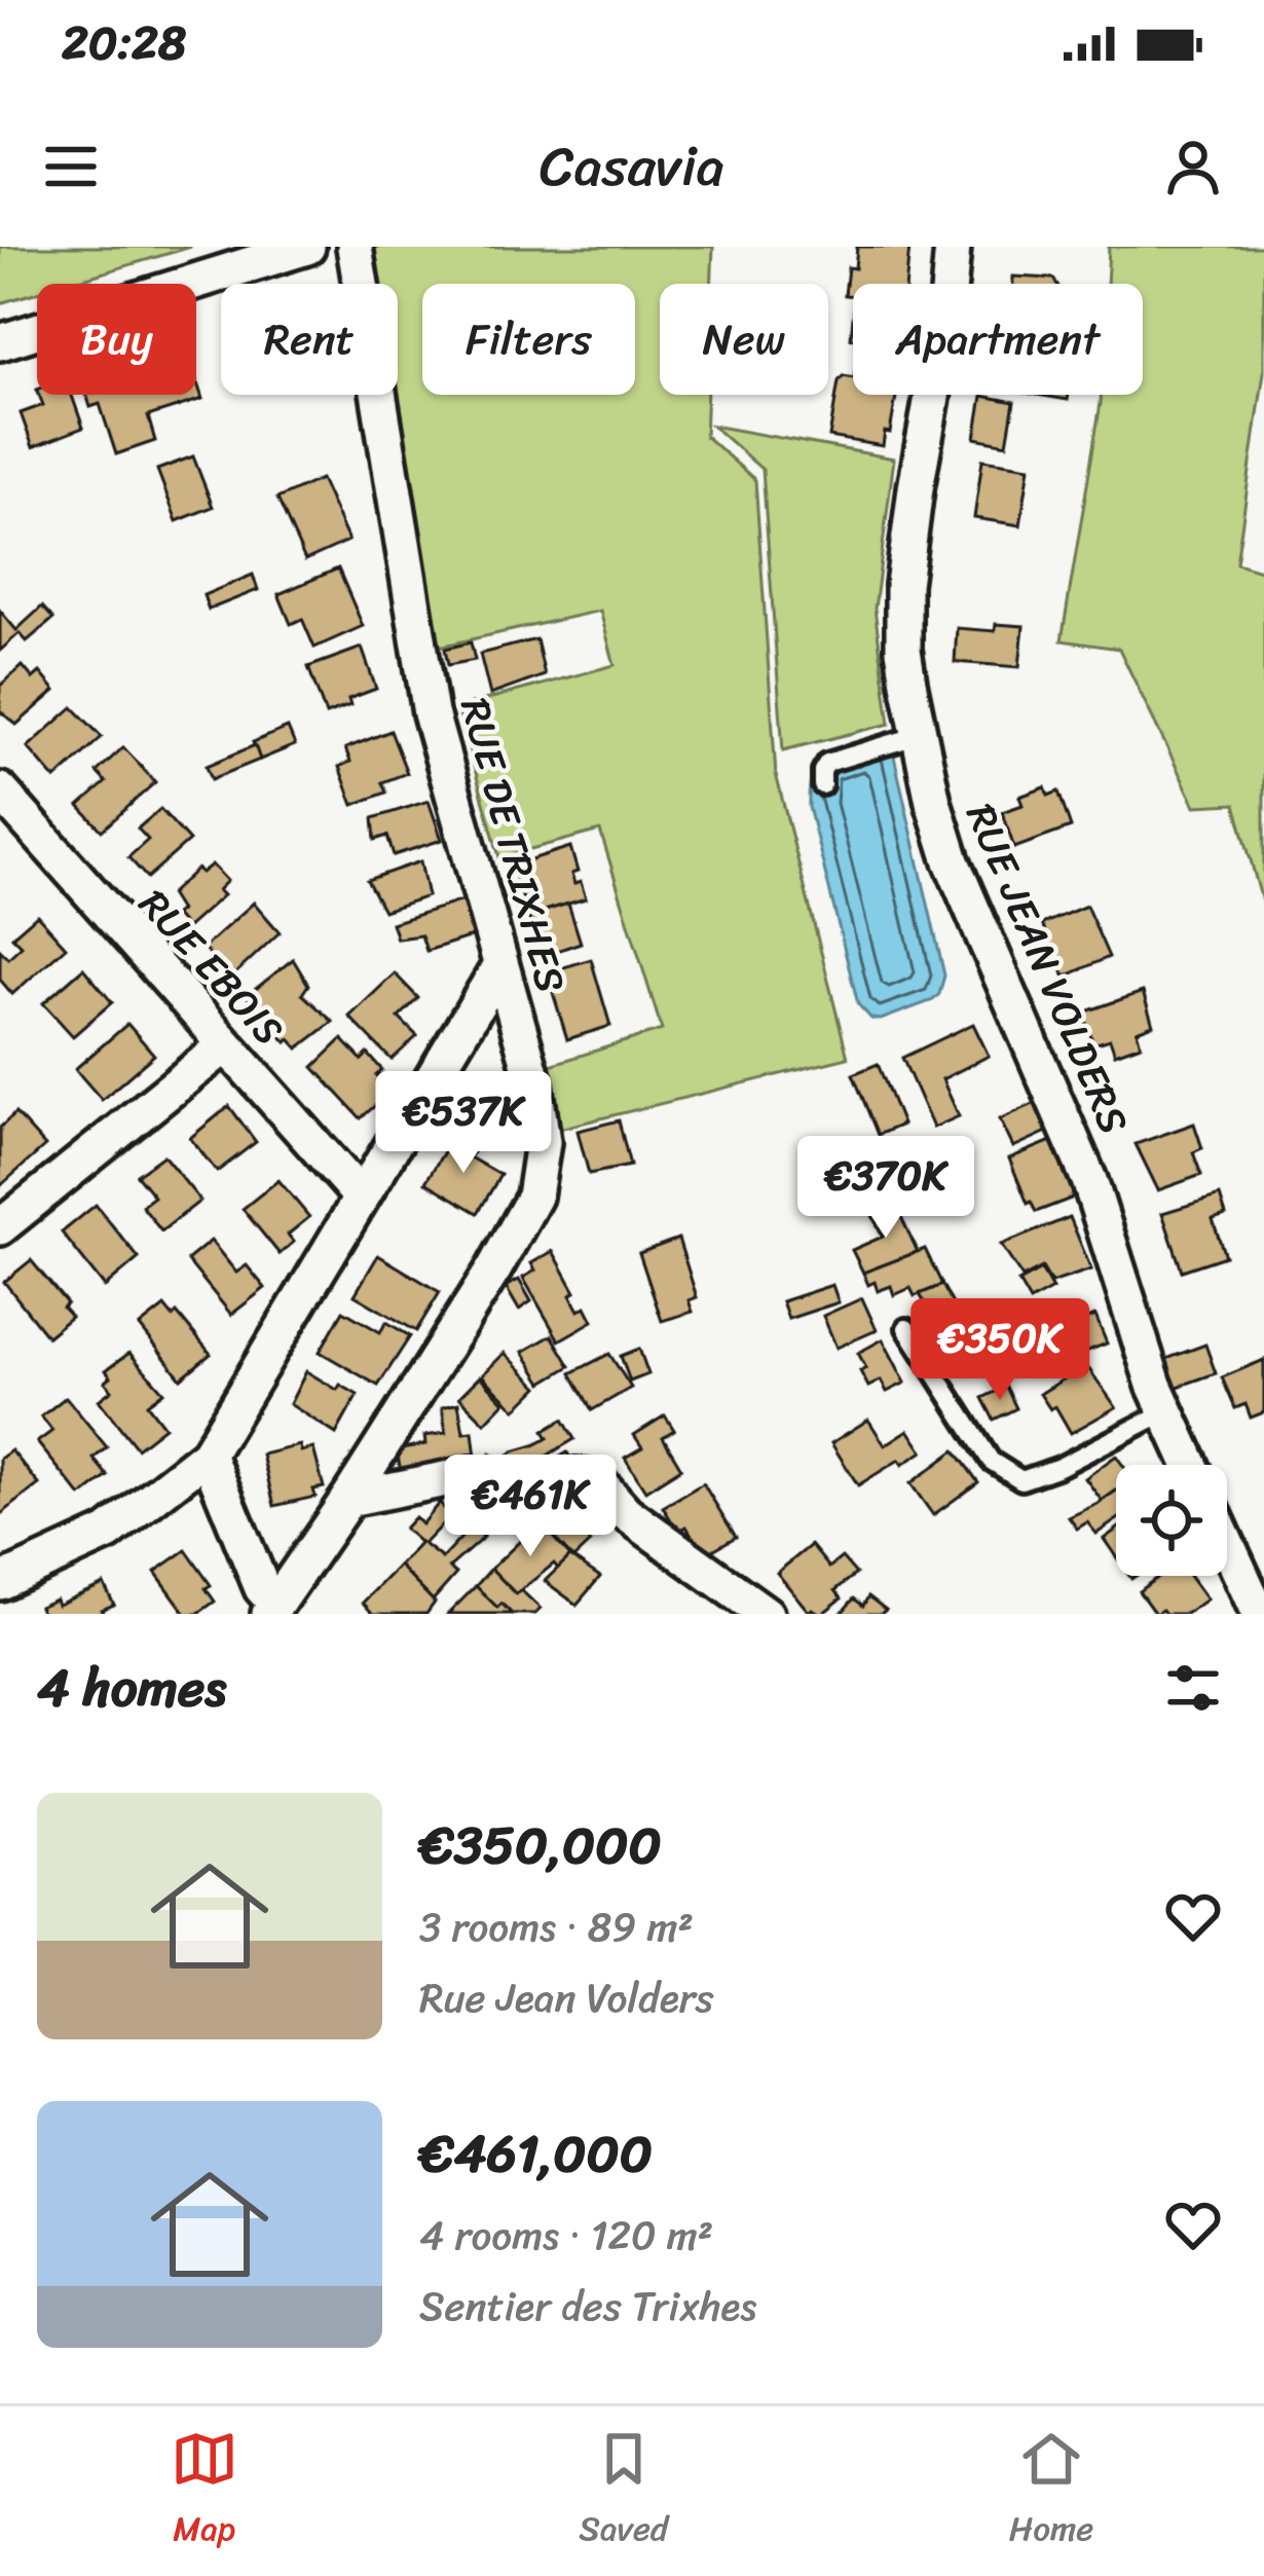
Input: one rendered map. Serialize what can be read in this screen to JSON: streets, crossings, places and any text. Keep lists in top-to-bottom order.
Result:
{
  "streets": {
    "street": ["RUE DE TRIXHES", "RUE EBOIS", "RUE JEAN VOLDERS"]
  },
  "page": {
    "status": "20:28",
    "header": "Casavia",
    "chip": [
      "Buy",
      "Rent",
      "Filters",
      "New",
      "Apartment"
    ],
    "price": [
      "€537K",
      "€370K",
      "€350K",
      "€461K"
    ],
    "heading": "4 homes",
    "list": [
      {
        "name": "€350,000",
        "note": "3 rooms · 89 m² · Rue Jean Volders"
      },
      {
        "name": "€461,000",
        "note": "4 rooms · 120 m² · Sentier des Trixhes"
      }
    ],
    "tabs": ["Map", "Saved", "Home"]
  }
}
